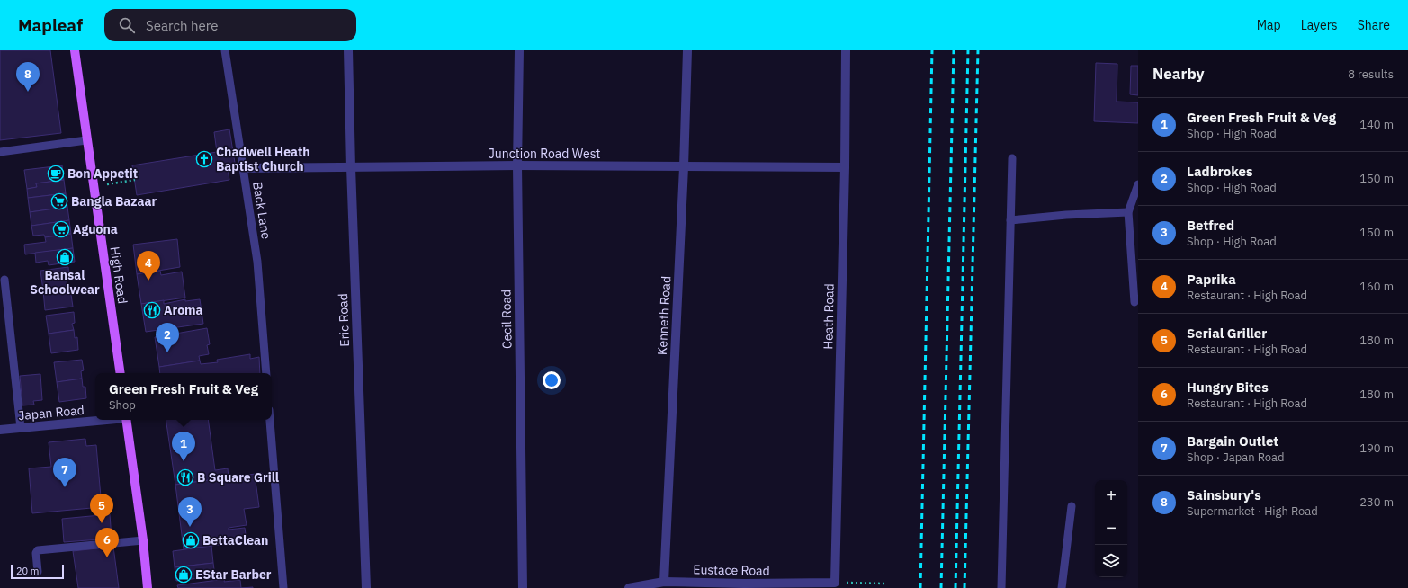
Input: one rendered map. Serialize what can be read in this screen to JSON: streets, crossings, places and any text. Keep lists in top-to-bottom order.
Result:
{
  "streets": {
    "main road": ["High Road"],
    "street": [
      "Junction Road West",
      "Kenneth Road",
      "Heath Road",
      "Cecil Road",
      "Eric Road",
      "Japan Road",
      "Eustace Road"
    ],
    "lane": ["Back Lane"]
  },
  "crossings": [
    ["Junction Road West", "Back Lane"],
    ["Junction Road West", "Kenneth Road"],
    ["Junction Road West", "Heath Road"],
    ["Junction Road West", "Cecil Road"],
    ["Junction Road West", "Eric Road"],
    ["Kenneth Road", "Eustace Road"],
    ["Heath Road", "Eustace Road"]
  ],
  "places": {
    "church": ["Chadwell Heath Baptist Church"],
    "cafe": ["Bon Appetit"],
    "supermarket": ["Bangla Bazaar", "Aguona"],
    "shop": ["Bansal Schoolwear", "BettaClean", "EStar Barber"],
    "restaurant": ["Aroma", "B Square Grill"]
  },
  "scale_bar": "20 m",
  "page": {
    "header": "Mapleaf",
    "search": "Search here",
    "nav": ["Map", "Layers", "Share"],
    "heading": ["Nearby", "8 results"],
    "pins": [
      "8",
      "4",
      "2",
      "1",
      "7",
      "5",
      "3",
      "6"
    ],
    "list": [
      {
        "mark": "1",
        "name": "Green Fresh Fruit & Veg",
        "note": "Shop · High Road",
        "value": "140 m"
      },
      {
        "mark": "2",
        "name": "Ladbrokes",
        "note": "Shop · High Road",
        "value": "150 m"
      },
      {
        "mark": "3",
        "name": "Betfred",
        "note": "Shop · High Road",
        "value": "150 m"
      },
      {
        "mark": "4",
        "name": "Paprika",
        "note": "Restaurant · High Road",
        "value": "160 m"
      },
      {
        "mark": "5",
        "name": "Serial Griller",
        "note": "Restaurant · High Road",
        "value": "180 m"
      },
      {
        "mark": "6",
        "name": "Hungry Bites",
        "note": "Restaurant · High Road",
        "value": "180 m"
      },
      {
        "mark": "7",
        "name": "Bargain Outlet",
        "note": "Shop · Japan Road",
        "value": "190 m"
      },
      {
        "mark": "8",
        "name": "Sainsbury's",
        "note": "Supermarket · High Road",
        "value": "230 m"
      }
    ],
    "popup": ["Green Fresh Fruit & Veg", "Shop"],
    "map_buttons": ["+", "−"],
    "scale": "20 m"
  }
}
